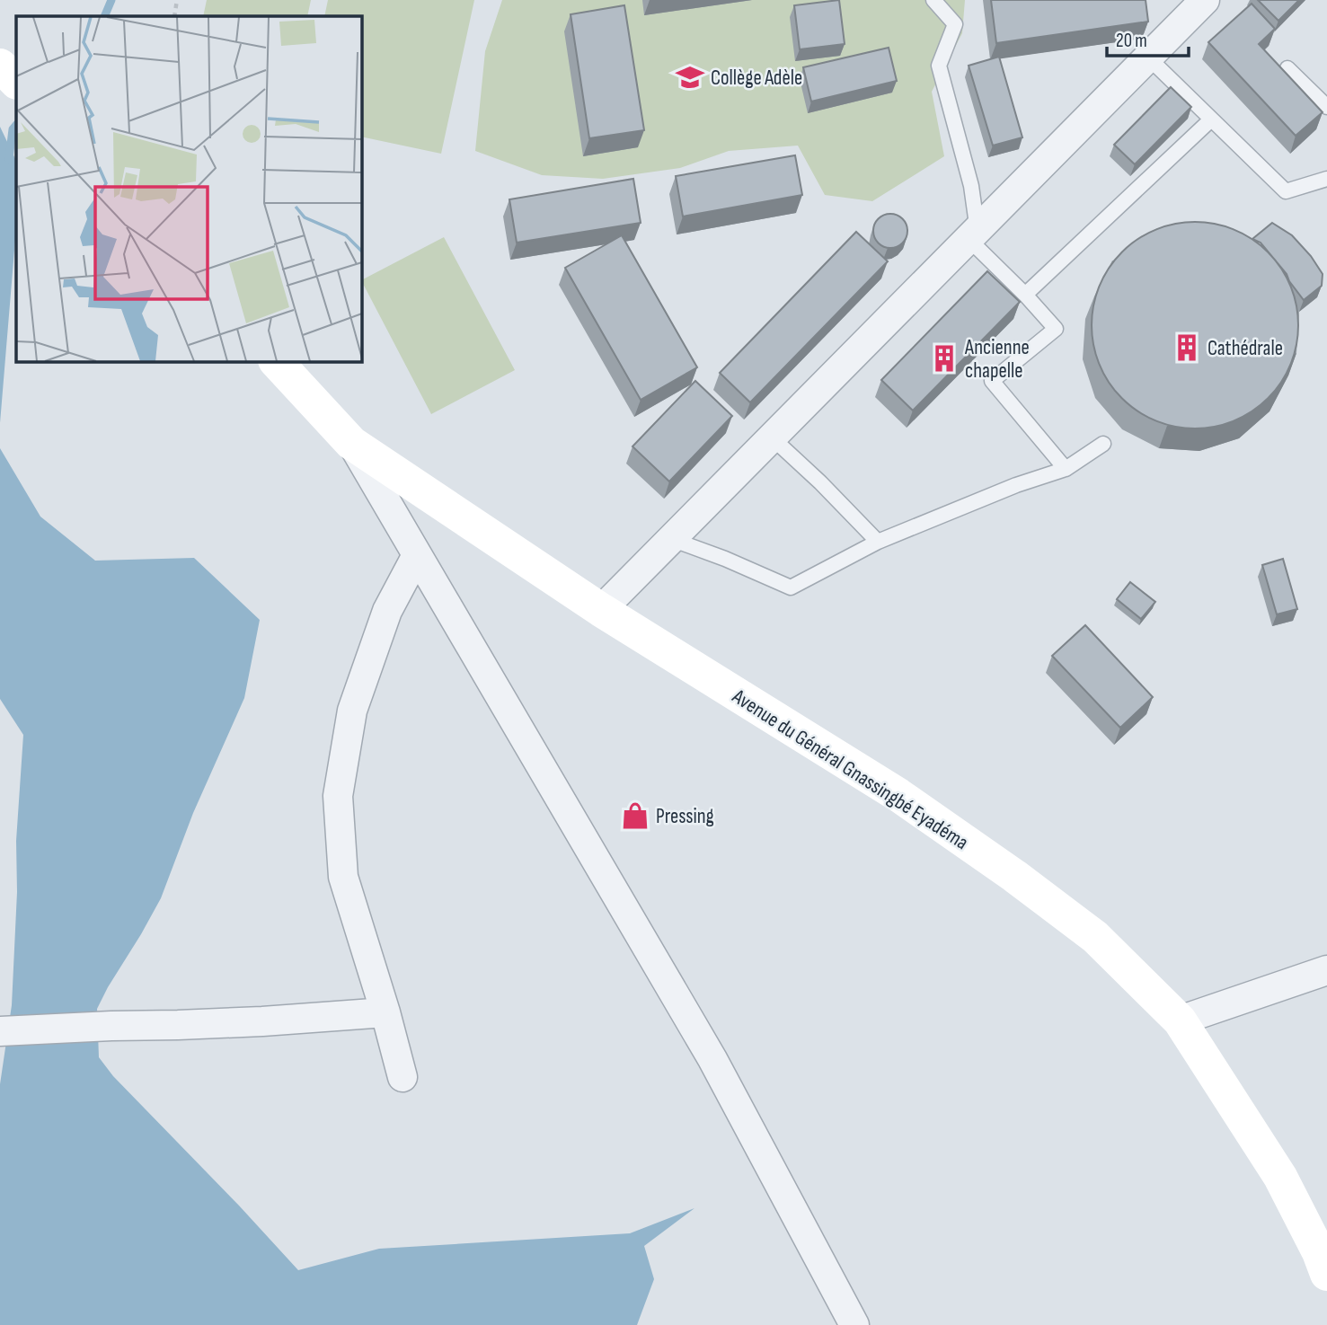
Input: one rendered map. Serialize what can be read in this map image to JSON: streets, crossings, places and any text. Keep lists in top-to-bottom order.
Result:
{
  "streets": {
    "main road": ["Avenue du Général Gnassingbé Eyadéma"]
  },
  "places": {
    "school or university": ["Collège Adèle"],
    "building": ["Cathédrale", "Ancienne chapelle"],
    "shop": ["Pressing"]
  },
  "scale_bar": "20 m"
}
